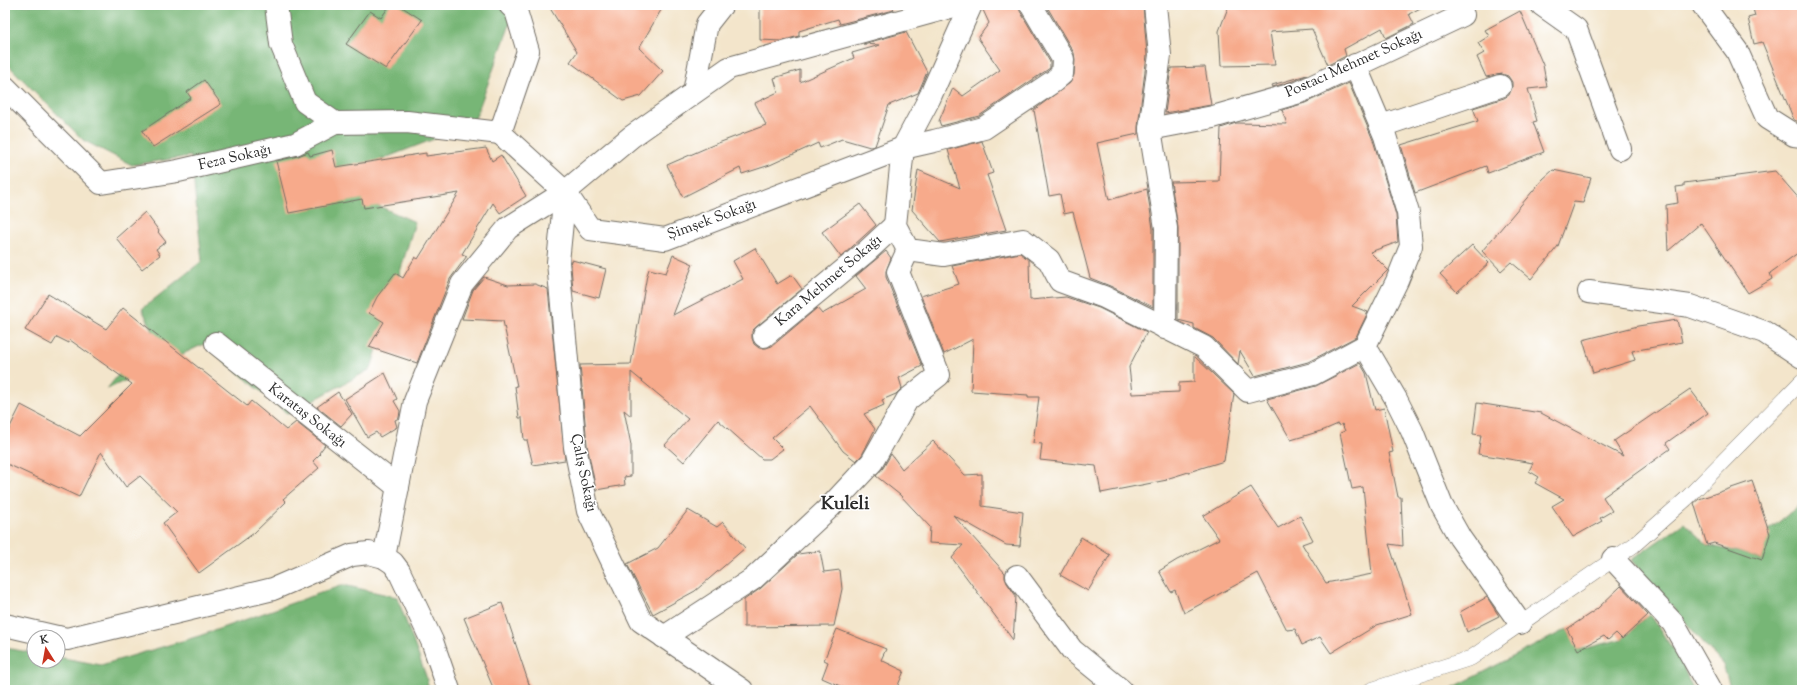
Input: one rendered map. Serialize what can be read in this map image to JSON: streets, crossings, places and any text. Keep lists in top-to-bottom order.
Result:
{
  "streets": {
    "street": [
      "Postacı Mehmet Sokağı",
      "Feza Sokağı",
      "Şimşek Sokağı",
      "Kara Mehmet Sokağı",
      "Karataş Sokağı",
      "Çalış Sokağı"
    ]
  },
  "crossings": [
    ["Feza Sokağı", "Şimşek Sokağı"],
    ["Şimşek Sokağı", "Çalış Sokağı"]
  ],
  "districts": ["Kuleli"],
  "north": "top"
}
